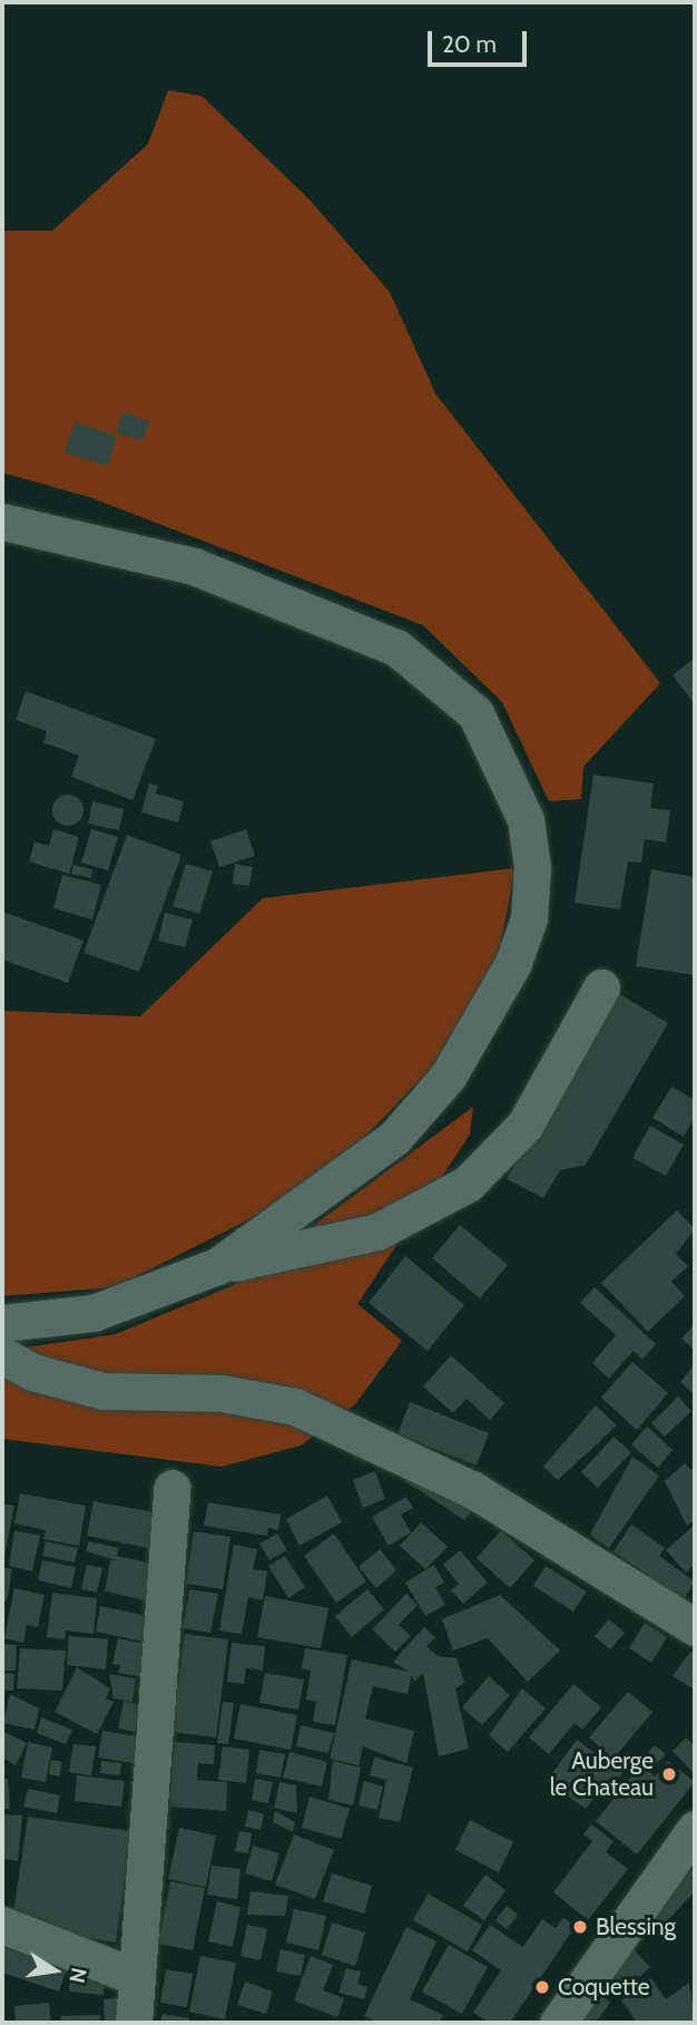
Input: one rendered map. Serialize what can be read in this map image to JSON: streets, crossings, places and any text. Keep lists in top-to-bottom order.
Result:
{
  "places": ["Auberge le Chateau", "Blessing", "Coquette"],
  "scale_bar": "20 m",
  "north": "right"
}
